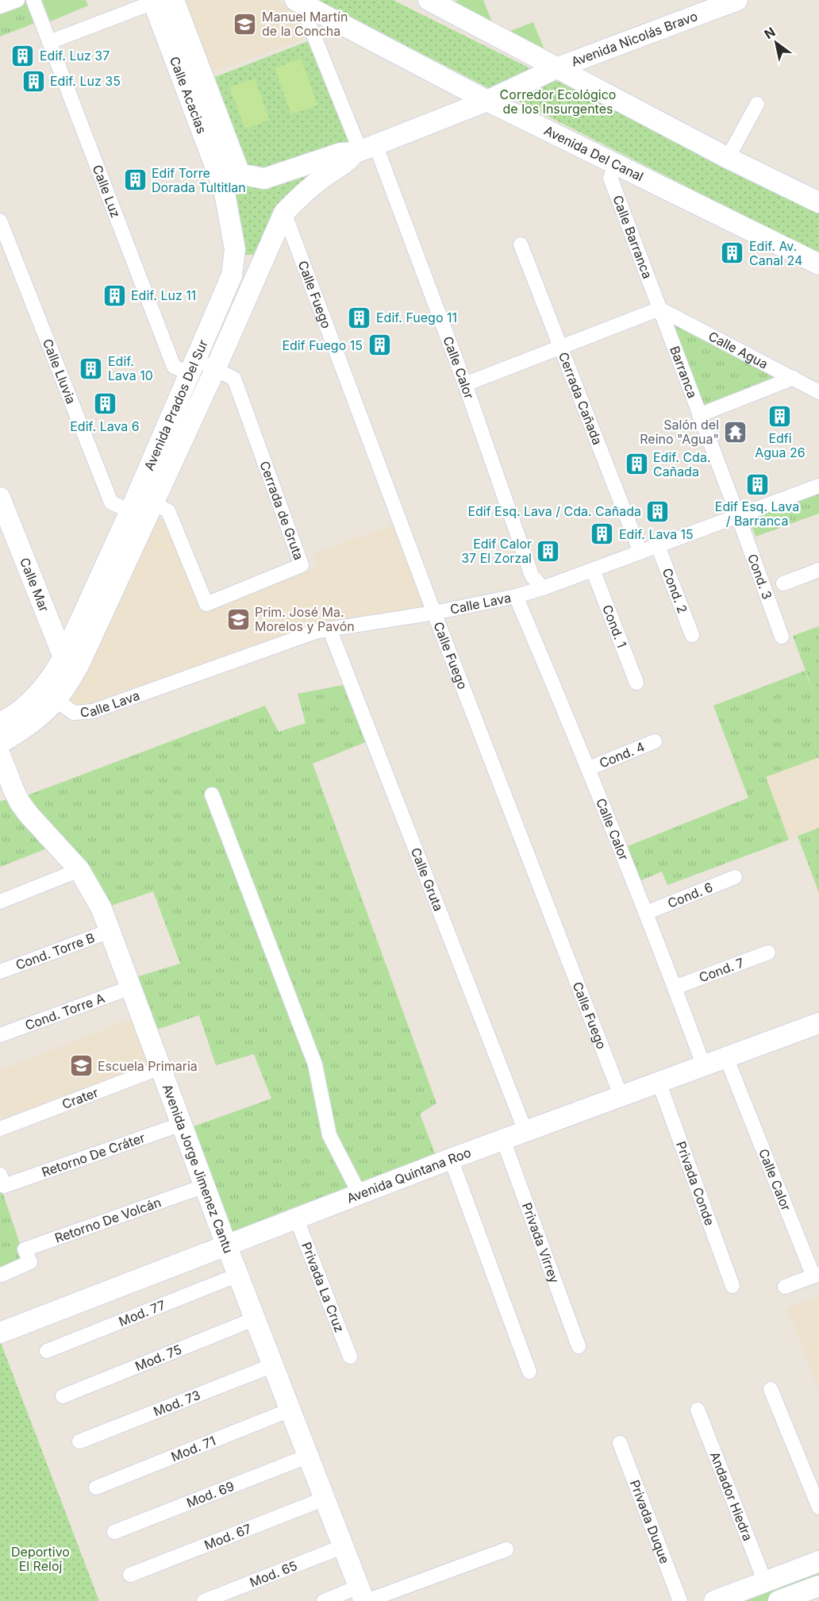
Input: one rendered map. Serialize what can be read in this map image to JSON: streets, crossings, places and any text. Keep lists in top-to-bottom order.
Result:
{
  "streets": {
    "main road": [
      "Avenida Nicolás Bravo",
      "Calle Acacias",
      "Avenida Del Canal",
      "Avenida Prados Del Sur",
      "Calle Mar",
      "Avenida Jorge Jimenez Cantu",
      "Avenida Quintana Roo"
    ],
    "street": [
      "Calle Luz",
      "Calle Barranca",
      "Calle Fuego",
      "Calle Agua",
      "Calle Calor",
      "Calle Lluvia",
      "Barranca",
      "Cerrada Cañada",
      "Cerrada de Gruta",
      "Cond. 3",
      "Cond. 2",
      "Calle Lava",
      "Cond. 1",
      "Cond. 4",
      "Calle Gruta",
      "Cond. 6",
      "Cond. Torre B",
      "Cond. 7",
      "Cond. Torre A",
      "Crater",
      "Retorno De Cráter",
      "Privada Conde",
      "Retorno De Volcán",
      "Privada Virrey",
      "Privada La Cruz",
      "Mod. 77",
      "Mod. 75",
      "Mod. 73",
      "Mod. 71",
      "Mod. 69",
      "Andador Hiedra",
      "Privada Duque",
      "Mod. 67",
      "Mod. 65"
    ]
  },
  "crossings": [
    ["Avenida Nicolás Bravo", "Avenida Prados Del Sur"],
    ["Calle Acacias", "Avenida Prados Del Sur"],
    ["Avenida Del Canal", "Calle Barranca"],
    ["Avenida Del Canal", "Calle Calor"],
    ["Avenida Del Canal", "Avenida Prados Del Sur"],
    ["Calle Luz", "Avenida Prados Del Sur"],
    ["Calle Luz", "Cerrada de Gruta"],
    ["Calle Barranca", "Calle Agua"],
    ["Calle Barranca", "Barranca"],
    ["Calle Fuego", "Avenida Prados Del Sur"],
    ["Calle Fuego", "Calle Lava"],
    ["Calle Fuego", "Avenida Quintana Roo"],
    ["Calle Agua", "Barranca"],
    ["Calle Calor", "Avenida Prados Del Sur"],
    ["Calle Calor", "Calle Lava"],
    ["Calle Calor", "Cond. 4"],
    ["Calle Calor", "Cond. 6"],
    ["Calle Calor", "Cond. 7"],
    ["Calle Calor", "Avenida Quintana Roo"],
    ["Calle Lluvia", "Avenida Prados Del Sur"],
    ["Calle Lluvia", "Cerrada de Gruta"],
    ["Barranca", "Cond. 3"],
    ["Barranca", "Calle Lava"],
    ["Cerrada Cañada", "Calle Lava"],
    ["Avenida Prados Del Sur", "Cerrada de Gruta"],
    ["Avenida Prados Del Sur", "Calle Mar"],
    ["Avenida Prados Del Sur", "Calle Lava"],
    ["Cond. 3", "Calle Lava"],
    ["Cond. 2", "Calle Lava"],
    ["Calle Lava", "Cond. 1"],
    ["Calle Lava", "Calle Gruta"],
    ["Calle Gruta", "Avenida Quintana Roo"],
    ["Cond. Torre B", "Avenida Jorge Jimenez Cantu"],
    ["Cond. Torre A", "Avenida Jorge Jimenez Cantu"],
    ["Crater", "Avenida Jorge Jimenez Cantu"],
    ["Retorno De Cráter", "Avenida Jorge Jimenez Cantu"],
    ["Avenida Jorge Jimenez Cantu", "Avenida Quintana Roo"],
    ["Avenida Jorge Jimenez Cantu", "Retorno De Volcán"],
    ["Avenida Jorge Jimenez Cantu", "Mod. 77"],
    ["Avenida Jorge Jimenez Cantu", "Mod. 75"],
    ["Avenida Jorge Jimenez Cantu", "Mod. 73"],
    ["Avenida Jorge Jimenez Cantu", "Mod. 71"],
    ["Avenida Jorge Jimenez Cantu", "Mod. 69"],
    ["Avenida Jorge Jimenez Cantu", "Mod. 67"],
    ["Avenida Jorge Jimenez Cantu", "Mod. 65"],
    ["Avenida Quintana Roo", "Privada Conde"],
    ["Avenida Quintana Roo", "Privada Virrey"],
    ["Avenida Quintana Roo", "Privada La Cruz"]
  ],
  "parks": ["Corredor Ecológico de los Insurgentes", "Deportivo El Reloj"],
  "places": {
    "school or university": ["Manuel Martín de la Concha", "Prim. José Ma. Morelos y Pavón", "Escuela Primaria"],
    "building": [
      "Edif. Luz 37",
      "Edif. Luz 35",
      "Edif Torre Dorada Tultitlan",
      "Edif. Av. Canal 24",
      "Edif. Luz 11",
      "Edif. Fuego 11",
      "Edif Fuego 15",
      "Edif. Lava 10",
      "Edif. Lava 6",
      "Edfi Agua 26",
      "Edif. Cda. Cañada",
      "Edif Esq. Lava / Barranca",
      "Edif Esq. Lava / Cda. Cañada",
      "Edif. Lava 15",
      "Edif Calor 37 El Zorzal"
    ],
    "temple": ["Salón del Reino \"Agua\""]
  },
  "north": "top left"
}
